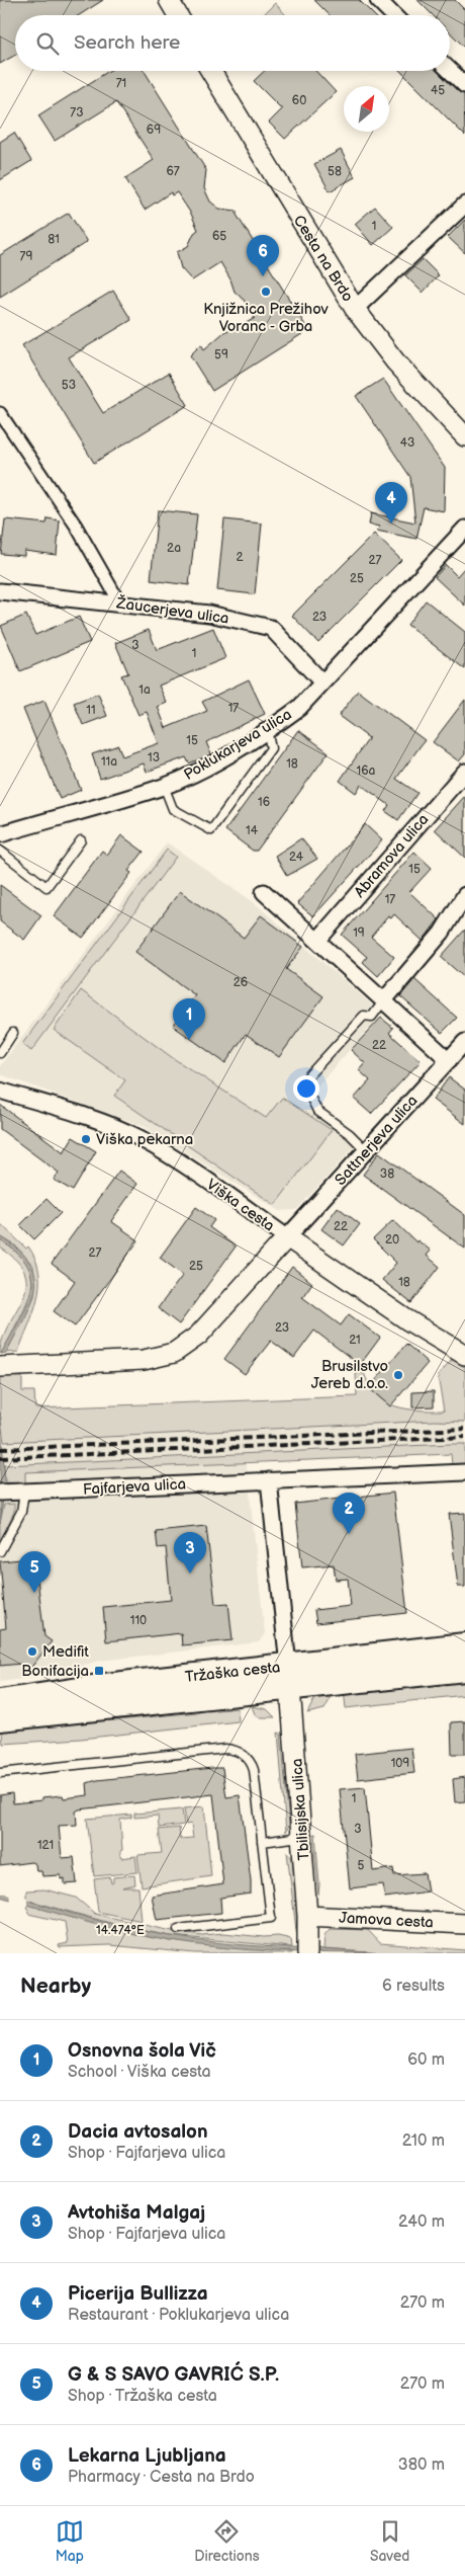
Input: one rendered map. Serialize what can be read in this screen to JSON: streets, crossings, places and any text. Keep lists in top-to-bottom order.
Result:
{
  "streets": {
    "main road": ["Tržaška cesta"],
    "street": [
      "Cesta na Brdo",
      "Žaucerjeva ulica",
      "Poklukarjeva ulica",
      "Abramova ulica",
      "Sattnerjeva ulica",
      "Viška cesta",
      "Fajfarjeva ulica",
      "Tbilisijska ulica",
      "Jamova cesta"
    ]
  },
  "crossings": [
    ["Žaucerjeva ulica", "Poklukarjeva ulica"],
    ["Sattnerjeva ulica", "Viška cesta"],
    ["Tržaška cesta", "Tbilisijska ulica"],
    ["Tbilisijska ulica", "Jamova cesta"]
  ],
  "places": {
    "other": [
      "Knjižnica Prežihov Voranc - Grba",
      "Viška pekarna",
      "Brusilstvo Jereb d.o.o.",
      "Medifit"
    ],
    "transit": ["Bonifacija"]
  },
  "house_numbers": [
    "71",
    "45",
    "60",
    "73",
    "69",
    "67",
    "58",
    "1",
    "65",
    "81",
    "79",
    "59",
    "53",
    "43",
    "2a",
    "2",
    "27",
    "25",
    "23",
    "3",
    "1",
    "1a",
    "17",
    "11",
    "15",
    "13",
    "11a",
    "18",
    "16a",
    "16",
    "14",
    "24",
    "15",
    "17",
    "19",
    "26",
    "22",
    "38",
    "22",
    "20",
    "27",
    "25",
    "18",
    "23",
    "21",
    "110",
    "109",
    "1",
    "3",
    "121",
    "5"
  ],
  "north": "top right",
  "page": {
    "search": "Search here",
    "pins": [
      "6",
      "4",
      "1",
      "2",
      "3",
      "5"
    ],
    "heading": ["Nearby", "6 results"],
    "list": [
      {
        "mark": "1",
        "name": "Osnovna šola Vič",
        "note": "School · Viška cesta",
        "value": "60 m"
      },
      {
        "mark": "2",
        "name": "Dacia avtosalon",
        "note": "Shop · Fajfarjeva ulica",
        "value": "210 m"
      },
      {
        "mark": "3",
        "name": "Avtohiša Malgaj",
        "note": "Shop · Fajfarjeva ulica",
        "value": "240 m"
      },
      {
        "mark": "4",
        "name": "Picerija Bullizza",
        "note": "Restaurant · Poklukarjeva ulica",
        "value": "270 m"
      },
      {
        "mark": "5",
        "name": "G & S SAVO GAVRIĆ S.P.",
        "note": "Shop · Tržaška cesta",
        "value": "270 m"
      },
      {
        "mark": "6",
        "name": "Lekarna Ljubljana",
        "note": "Pharmacy · Cesta na Brdo",
        "value": "380 m"
      }
    ],
    "nav": ["Map", "Directions", "Saved"]
  },
  "coordinates": ["14.474°E"]
}
